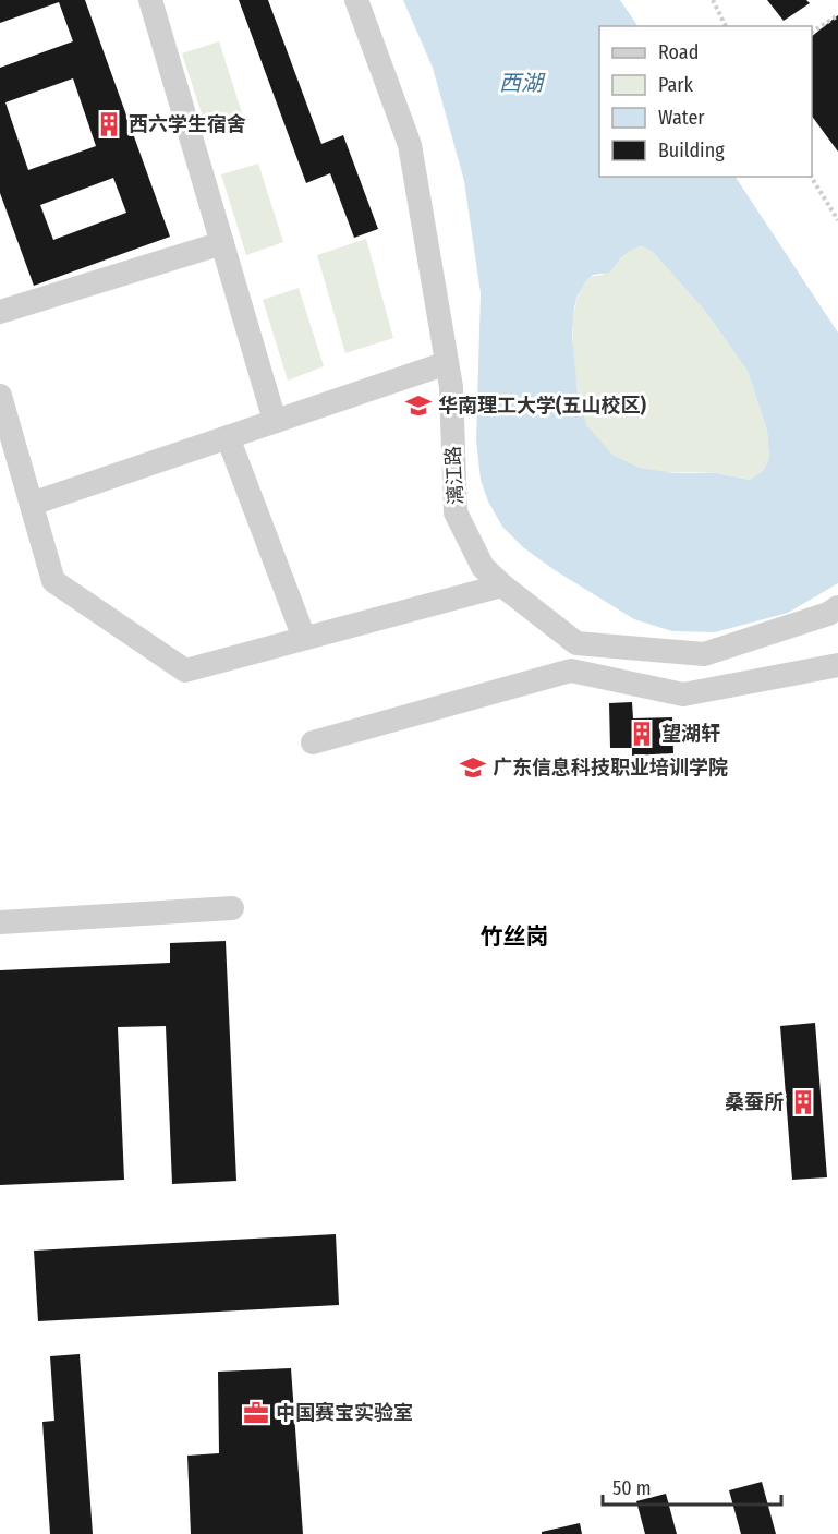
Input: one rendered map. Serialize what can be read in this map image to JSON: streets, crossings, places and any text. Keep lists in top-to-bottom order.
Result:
{
  "streets": {
    "street": ["漓江路"]
  },
  "districts": ["竹丝岗"],
  "water": ["西湖"],
  "places": {
    "building": ["西六学生宿舍", "望湖轩", "桑蚕所"],
    "school or university": ["华南理工大学(五山校区)", "广东信息科技职业培训学院"],
    "office": ["中国赛宝实验室"]
  },
  "legend": [
    "Road",
    "Park",
    "Water",
    "Building"
  ],
  "scale_bar": "50 m"
}
